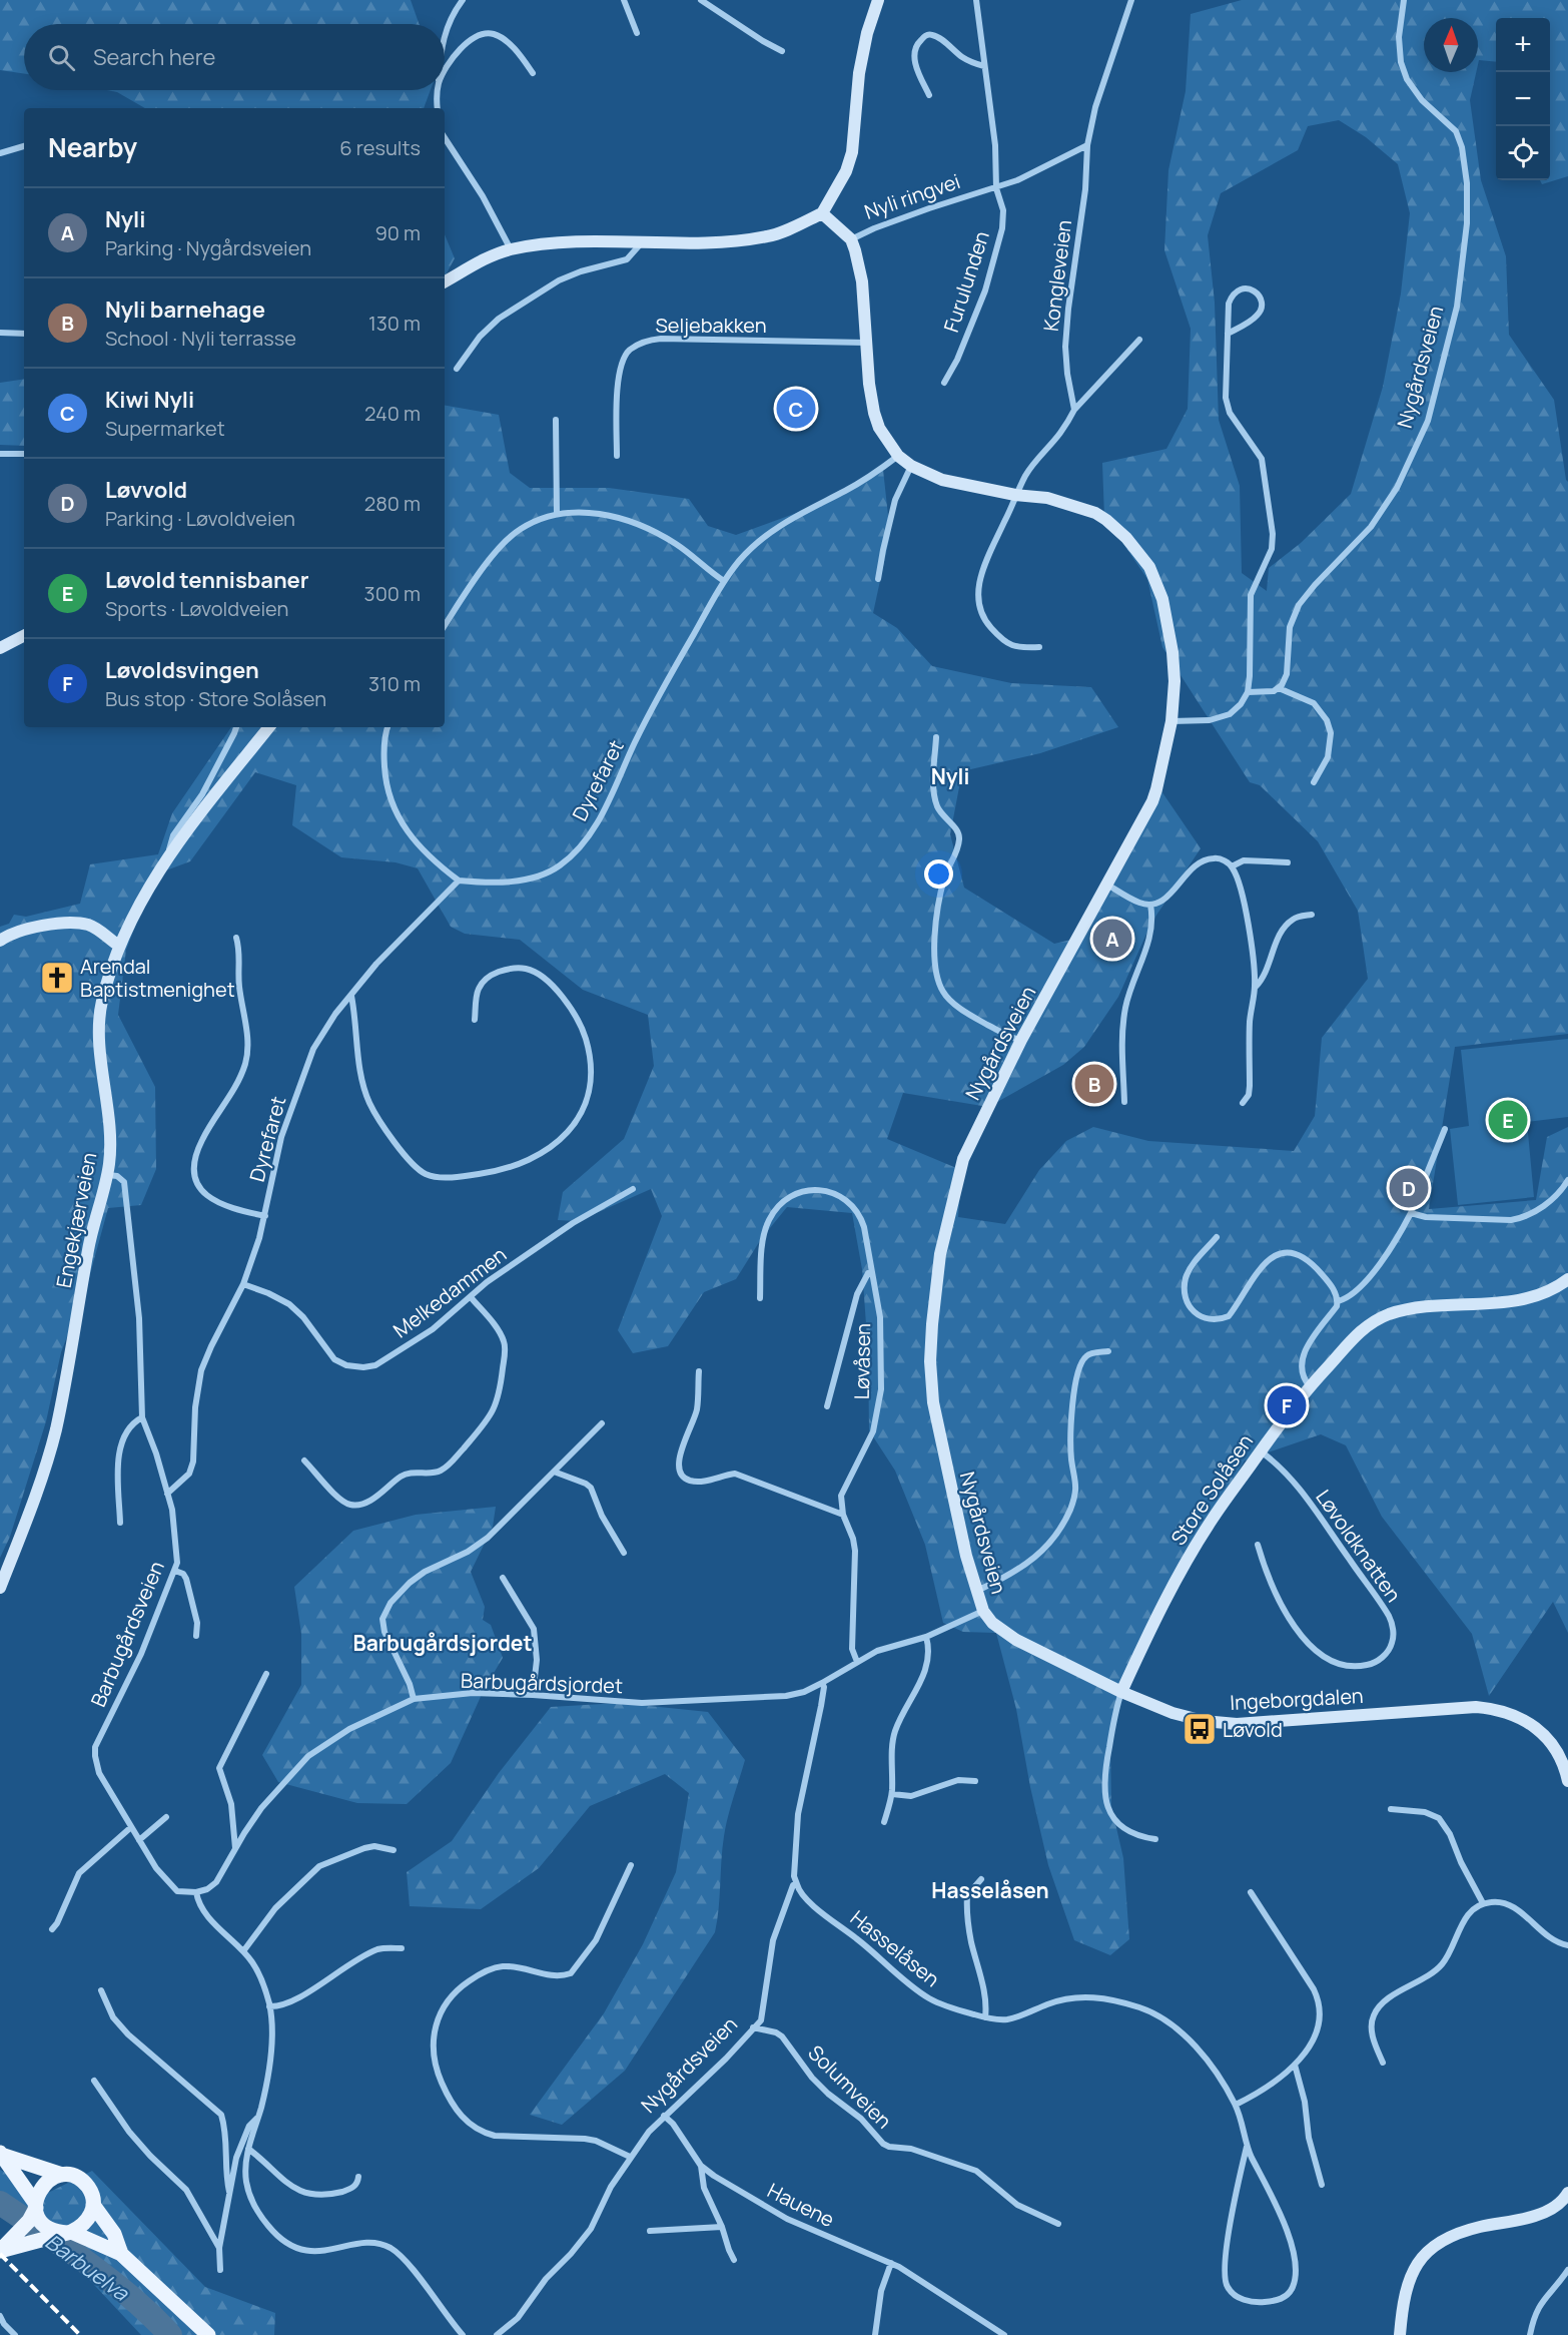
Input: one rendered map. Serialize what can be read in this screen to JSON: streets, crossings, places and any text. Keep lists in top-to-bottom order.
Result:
{
  "streets": {
    "main road": [
      "Nyli ringvei",
      "Nygårdsveien",
      "Engekjærveien",
      "Store Solåsen",
      "Ingeborgdalen"
    ],
    "street": [
      "Kongleveien",
      "Furulunden",
      "Seljebakken",
      "Dyrefaret",
      "Melkedammen",
      "Løvåsen",
      "Løvoldknatten",
      "Barbugårdsveien",
      "Barbugårdsjordet",
      "Hasselåsen",
      "Solumveien",
      "Hauene"
    ]
  },
  "crossings": [
    ["Nyli ringvei", "Kongleveien"],
    ["Nyli ringvei", "Furulunden"],
    ["Nyli ringvei", "Seljebakken"],
    ["Nyli ringvei", "Nygårdsveien"],
    ["Nyli ringvei", "Dyrefaret"],
    ["Nygårdsveien", "Barbugårdsjordet"],
    ["Nygårdsveien", "Ingeborgdalen"],
    ["Nygårdsveien", "Hasselåsen"],
    ["Nygårdsveien", "Solumveien"],
    ["Nygårdsveien", "Hauene"],
    ["Dyrefaret", "Melkedammen"],
    ["Engekjærveien", "Barbugårdsveien"],
    ["Store Solåsen", "Løvoldknatten"],
    ["Store Solåsen", "Ingeborgdalen"],
    ["Barbugårdsveien", "Barbugårdsjordet"]
  ],
  "districts": ["Nyli", "Barbugårdsjordet", "Hasselåsen"],
  "water": ["Barbuelva"],
  "places": {
    "church": ["Arendal Baptistmenighet"],
    "bus stop": ["Løvold"]
  },
  "north": "top",
  "page": {
    "map_buttons": ["+", "−"],
    "search": "Search here",
    "heading": ["Nearby", "6 results"],
    "list": [
      {
        "mark": "A",
        "name": "Nyli",
        "note": "Parking · Nygårdsveien",
        "value": "90 m"
      },
      {
        "mark": "B",
        "name": "Nyli barnehage",
        "note": "School · Nyli terrasse",
        "value": "130 m"
      },
      {
        "mark": "C",
        "name": "Kiwi Nyli",
        "note": "Supermarket",
        "value": "240 m"
      },
      {
        "mark": "D",
        "name": "Løvvold",
        "note": "Parking · Løvoldveien",
        "value": "280 m"
      },
      {
        "mark": "E",
        "name": "Løvold tennisbaner",
        "note": "Sports · Løvoldveien",
        "value": "300 m"
      },
      {
        "mark": "F",
        "name": "Løvoldsvingen",
        "note": "Bus stop · Store Solåsen",
        "value": "310 m"
      }
    ],
    "pins": [
      "C",
      "A",
      "B",
      "E",
      "D",
      "F"
    ]
  }
}
